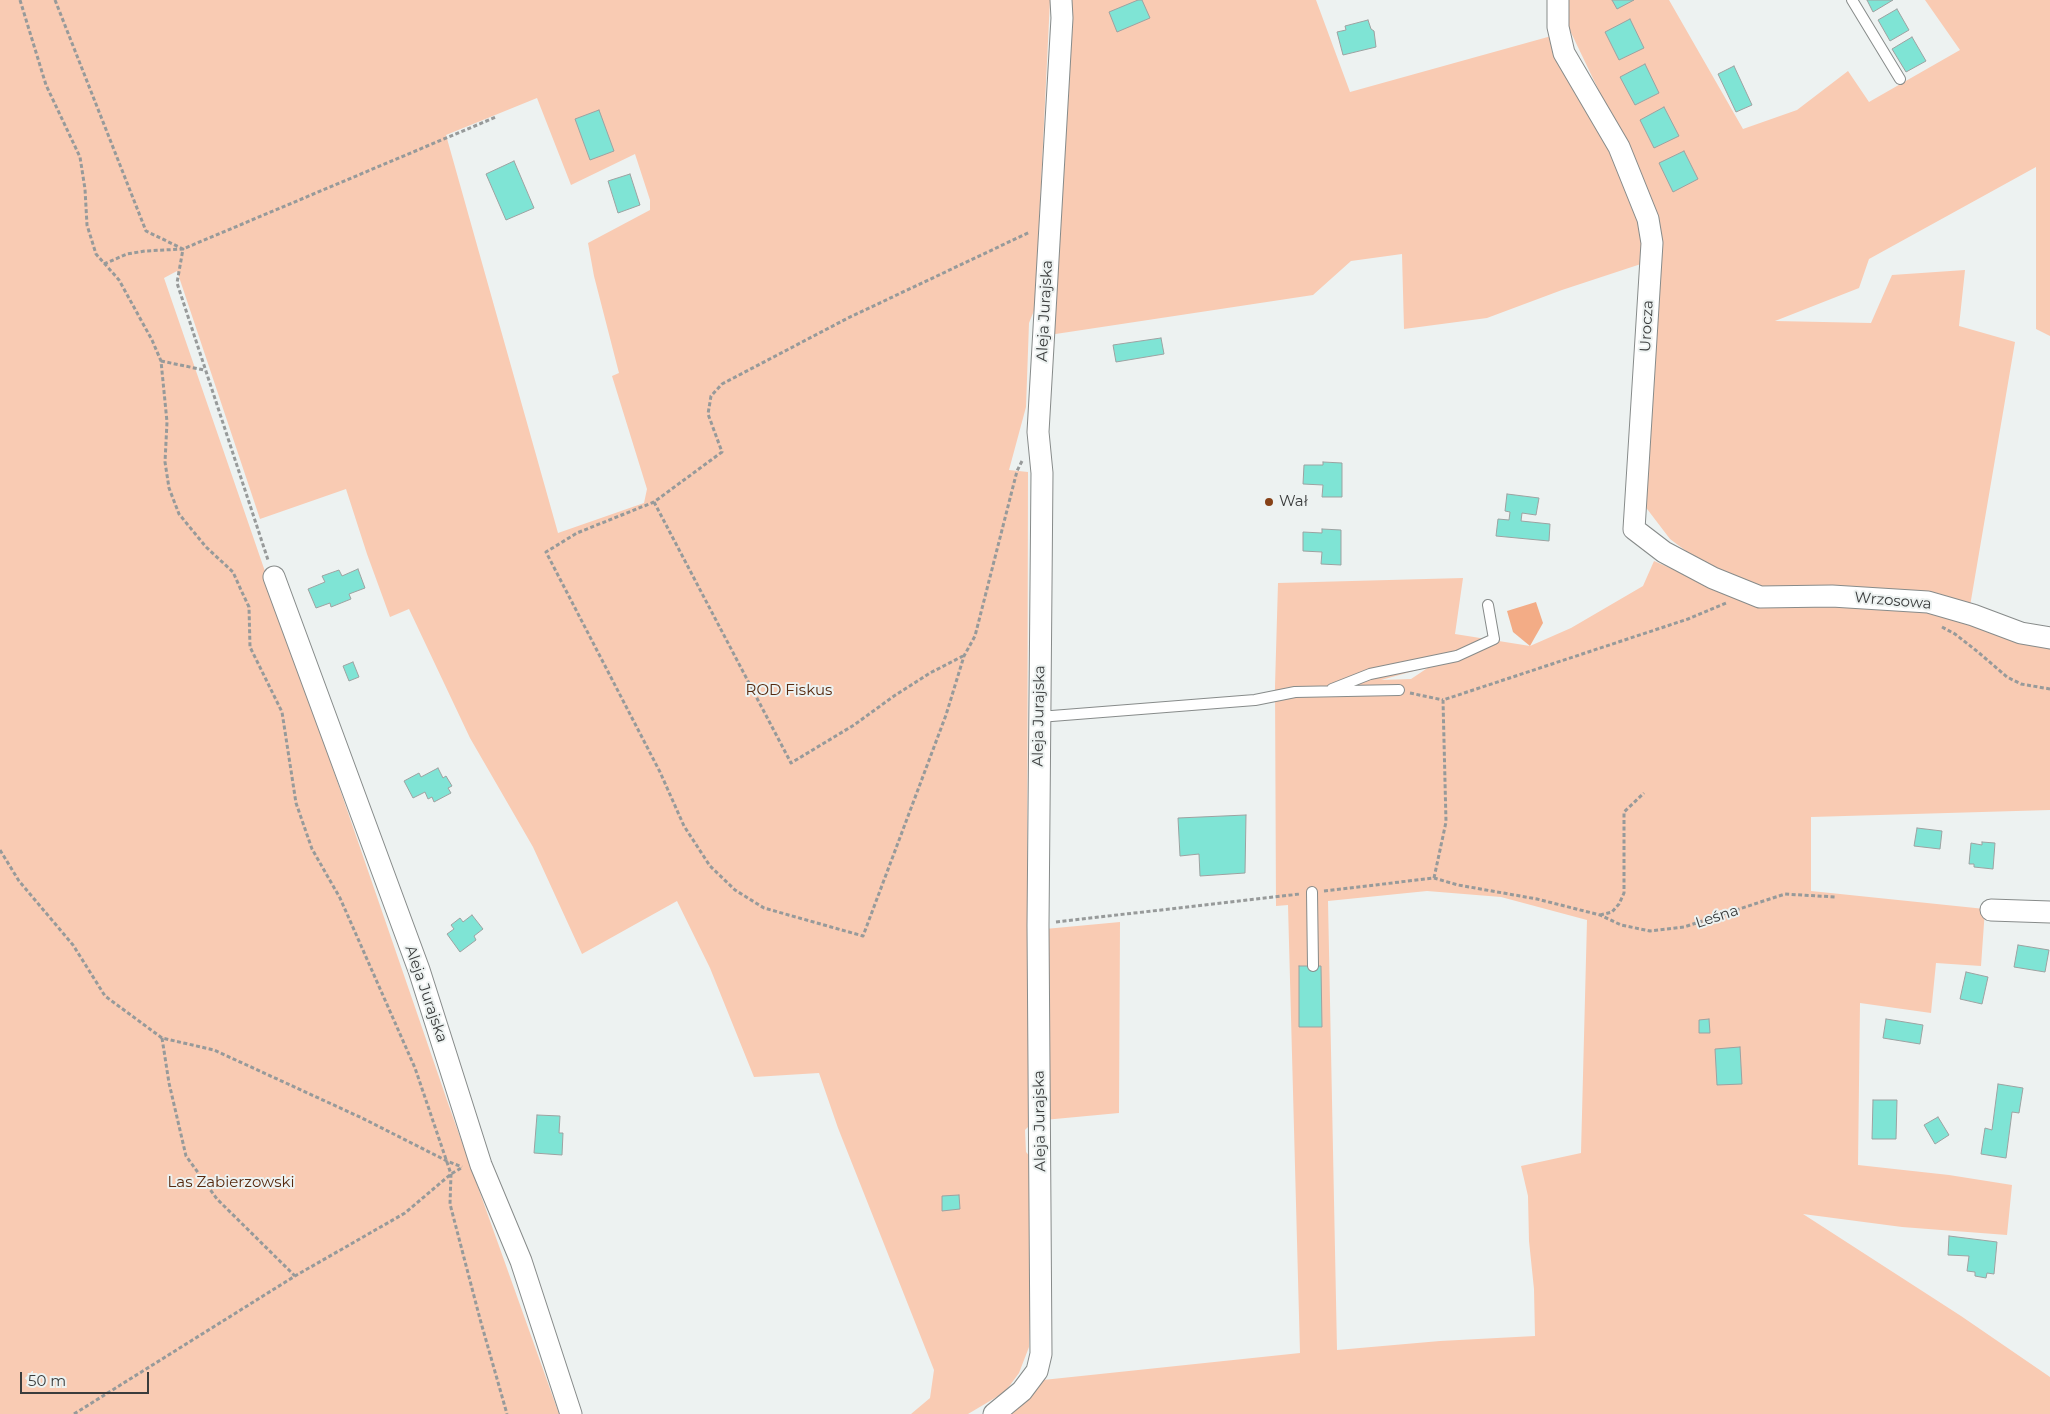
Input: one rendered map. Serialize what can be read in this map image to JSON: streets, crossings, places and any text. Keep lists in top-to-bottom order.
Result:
{
  "streets": {
    "street": ["Aleja Jurajska", "Urocza", "Wrzosowa"],
    "path": ["Leśna"]
  },
  "crossings": [
    ["Urocza", "Wrzosowa"]
  ],
  "parks": ["ROD Fiskus", "Las Zabierzowski"],
  "places": ["Wał"],
  "scale_bar": "50 m"
}
